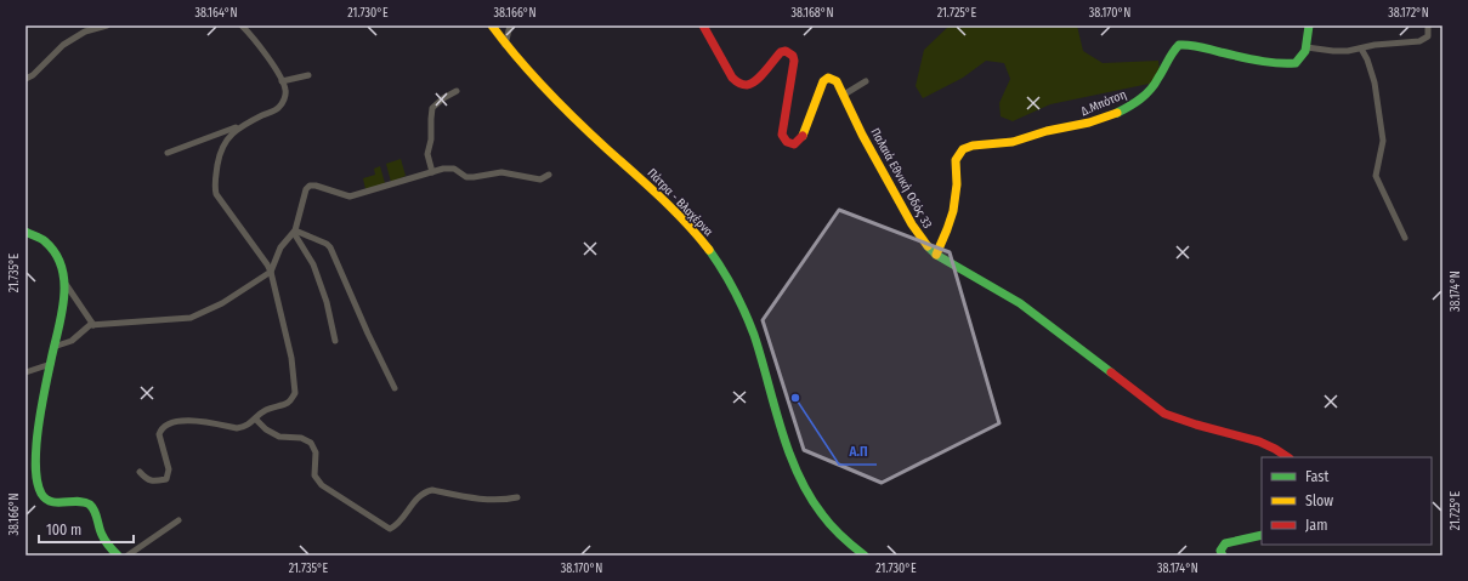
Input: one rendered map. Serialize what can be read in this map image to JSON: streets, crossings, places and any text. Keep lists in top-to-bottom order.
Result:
{
  "streets": {
    "main road": ["Δ.Μπότση", "Παλαιά Εθνική Οδός 33", "Πάτρα - Βλαχέρνα"]
  },
  "crossings": [
    ["Δ.Μπότση", "Παλαιά Εθνική Οδός 33"]
  ],
  "places": ["Α.Π"],
  "legend": ["Fast", "Slow", "Jam"],
  "scale_bar": "100 m",
  "coordinates": [
    "38.164°N",
    "21.730°E",
    "38.166°N",
    "38.168°N",
    "21.725°E",
    "38.170°N",
    "38.172°N",
    "21.735°E",
    "38.174°N"
  ]
}
